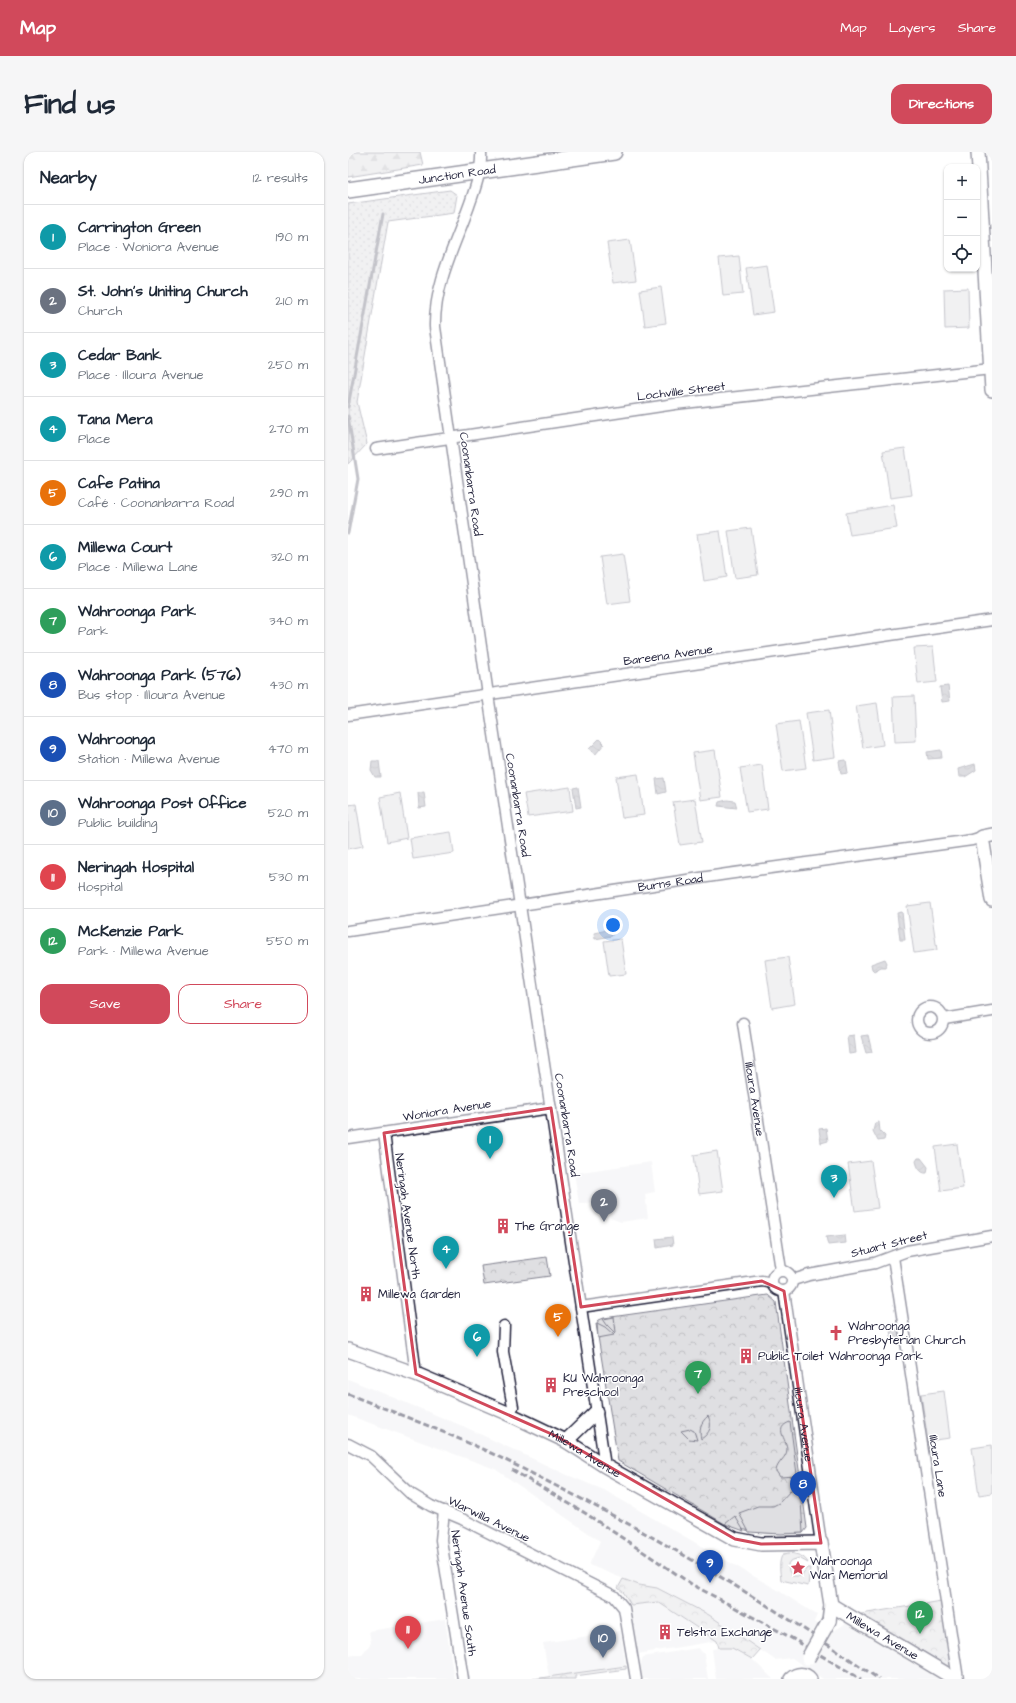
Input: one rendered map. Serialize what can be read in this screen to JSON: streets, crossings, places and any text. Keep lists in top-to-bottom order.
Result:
{
  "streets": {
    "main road": ["Junction Road"],
    "street": [
      "Lochville Street",
      "Coonanbarra Road",
      "Bareena Avenue",
      "Burns Road",
      "Illoura Avenue",
      "Woniora Avenue",
      "Neringah Avenue North",
      "Stuart Street",
      "Millewa Avenue",
      "Illoura Lane",
      "Warwilla Avenue",
      "Neringah Avenue South"
    ]
  },
  "crossings": [
    ["Junction Road", "Coonanbarra Road"],
    ["Lochville Street", "Coonanbarra Road"],
    ["Coonanbarra Road", "Bareena Avenue"],
    ["Coonanbarra Road", "Burns Road"],
    ["Coonanbarra Road", "Woniora Avenue"],
    ["Coonanbarra Road", "Millewa Avenue"],
    ["Illoura Avenue", "Stuart Street"],
    ["Illoura Avenue", "Millewa Avenue"],
    ["Woniora Avenue", "Neringah Avenue North"],
    ["Neringah Avenue North", "Millewa Avenue"],
    ["Stuart Street", "Illoura Lane"],
    ["Warwilla Avenue", "Neringah Avenue South"]
  ],
  "places": {
    "building": [
      "The Grange",
      "Millewa Garden",
      "Public Toilet Wahroonga Park",
      "KU Wahroonga Preschool",
      "Telstra Exchange"
    ],
    "church": ["Wahroonga Presbyterian Church"],
    "place": ["Wahroonga War Memorial"]
  },
  "page": {
    "header": "Map",
    "nav": ["Map", "Layers", "Share"],
    "buttons": [
      "Directions",
      ["Save", "Share"]
    ],
    "title": "Find us",
    "heading": ["Nearby", "12 results"],
    "map_buttons": ["+", "−"],
    "list": [
      {
        "mark": "1",
        "name": "Carrington Green",
        "note": "Place · Woniora Avenue",
        "value": "190 m"
      },
      {
        "mark": "2",
        "name": "St. John's Uniting Church",
        "note": "Church",
        "value": "210 m"
      },
      {
        "mark": "3",
        "name": "Cedar Bank",
        "note": "Place · Illoura Avenue",
        "value": "250 m"
      },
      {
        "mark": "4",
        "name": "Tana Mera",
        "note": "Place",
        "value": "270 m"
      },
      {
        "mark": "5",
        "name": "Cafe Patina",
        "note": "Café · Coonanbarra Road",
        "value": "290 m"
      },
      {
        "mark": "6",
        "name": "Millewa Court",
        "note": "Place · Millewa Lane",
        "value": "320 m"
      },
      {
        "mark": "7",
        "name": "Wahroonga Park",
        "note": "Park",
        "value": "340 m"
      },
      {
        "mark": "8",
        "name": "Wahroonga Park (576)",
        "note": "Bus stop · Illoura Avenue",
        "value": "430 m"
      },
      {
        "mark": "9",
        "name": "Wahroonga",
        "note": "Station · Millewa Avenue",
        "value": "470 m"
      },
      {
        "mark": "10",
        "name": "Wahroonga Post Office",
        "note": "Public building",
        "value": "520 m"
      },
      {
        "mark": "11",
        "name": "Neringah Hospital",
        "note": "Hospital",
        "value": "530 m"
      },
      {
        "mark": "12",
        "name": "McKenzie Park",
        "note": "Park · Millewa Avenue",
        "value": "550 m"
      }
    ],
    "pins": [
      "1",
      "3",
      "2",
      "4",
      "5",
      "6",
      "7",
      "8",
      "9",
      "12",
      "11",
      "10"
    ]
  }
}
